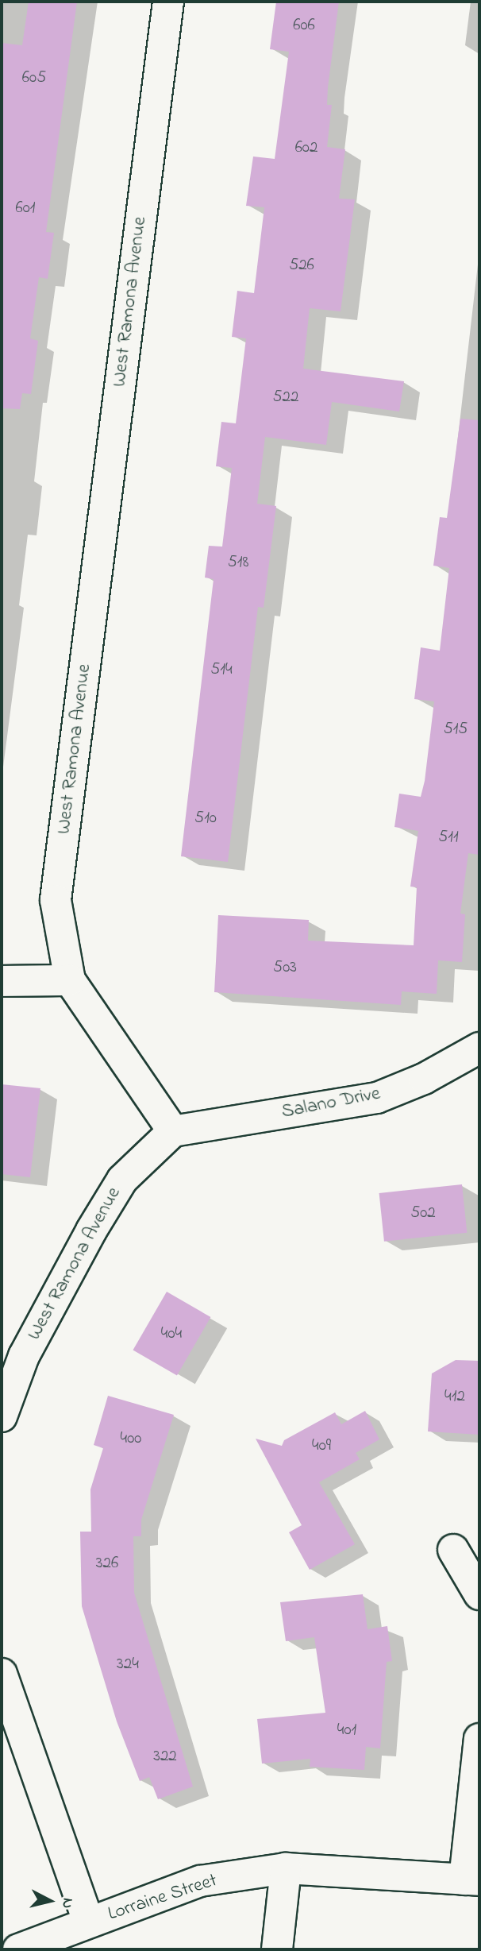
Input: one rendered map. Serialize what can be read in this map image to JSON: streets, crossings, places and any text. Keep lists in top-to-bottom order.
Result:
{
  "streets": {
    "street": ["West Ramona Avenue", "Salano Drive", "Lorraine Street"]
  },
  "crossings": [
    ["West Ramona Avenue", "Salano Drive"]
  ],
  "house_numbers": [
    "606",
    "605",
    "602",
    "601",
    "526",
    "522",
    "518",
    "514",
    "515",
    "510",
    "511",
    "503",
    "502",
    "404",
    "412",
    "400",
    "409",
    "326",
    "324",
    "401",
    "322"
  ],
  "north": "right"
}
